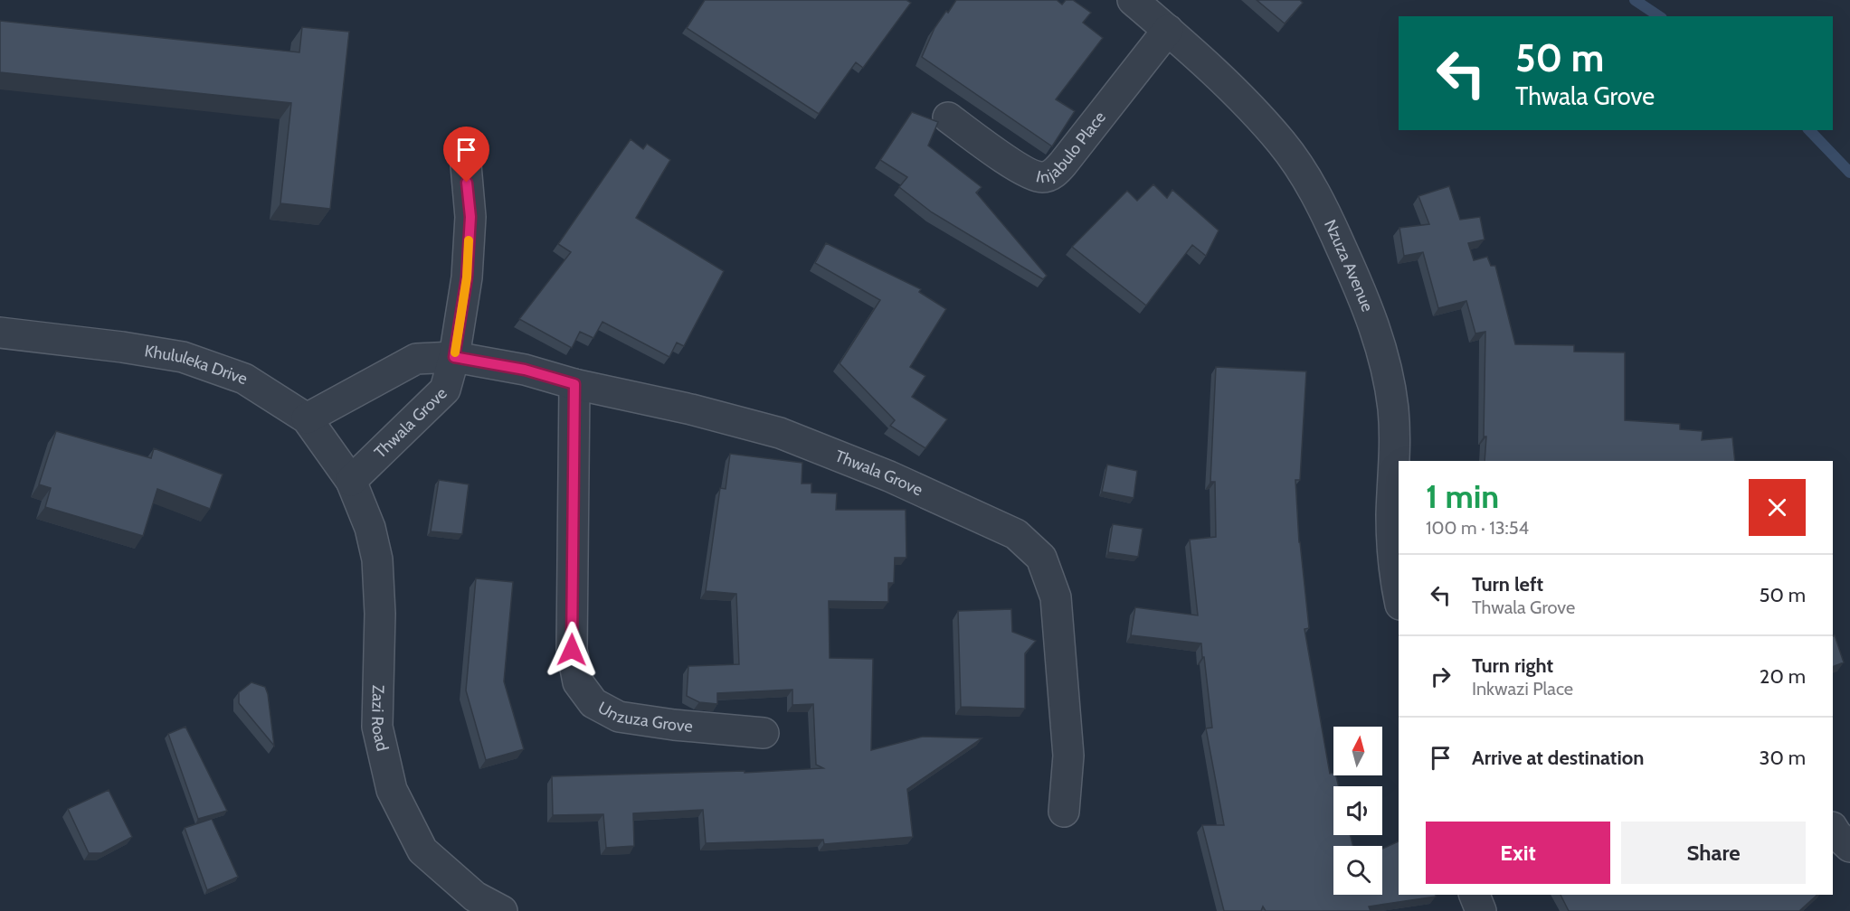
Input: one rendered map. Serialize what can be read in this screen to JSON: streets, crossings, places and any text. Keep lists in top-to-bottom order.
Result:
{
  "streets": {
    "street": [
      "Injabulo Place",
      "Nzuza Avenue",
      "Khululeka Drive",
      "Thwala Grove",
      "Unzuza Grove",
      "Zazi Road"
    ]
  },
  "crossings": [
    ["Injabulo Place", "Nzuza Avenue"],
    ["Khululeka Drive", "Thwala Grove"],
    ["Khululeka Drive", "Zazi Road"],
    ["Thwala Grove", "Unzuza Grove"],
    ["Thwala Grove", "Zazi Road"]
  ],
  "north": "top",
  "page": {
    "turn": ["50 m", "Thwala Grove"],
    "heading": ["1 min", "100 m · 13:54"],
    "list": [
      {
        "name": "Turn left",
        "note": "Thwala Grove",
        "value": "50 m"
      },
      {
        "name": "Turn right",
        "note": "Inkwazi Place",
        "value": "20 m"
      },
      {
        "name": "Arrive at destination",
        "value": "30 m"
      }
    ],
    "buttons": ["Exit", "Share"]
  }
}
